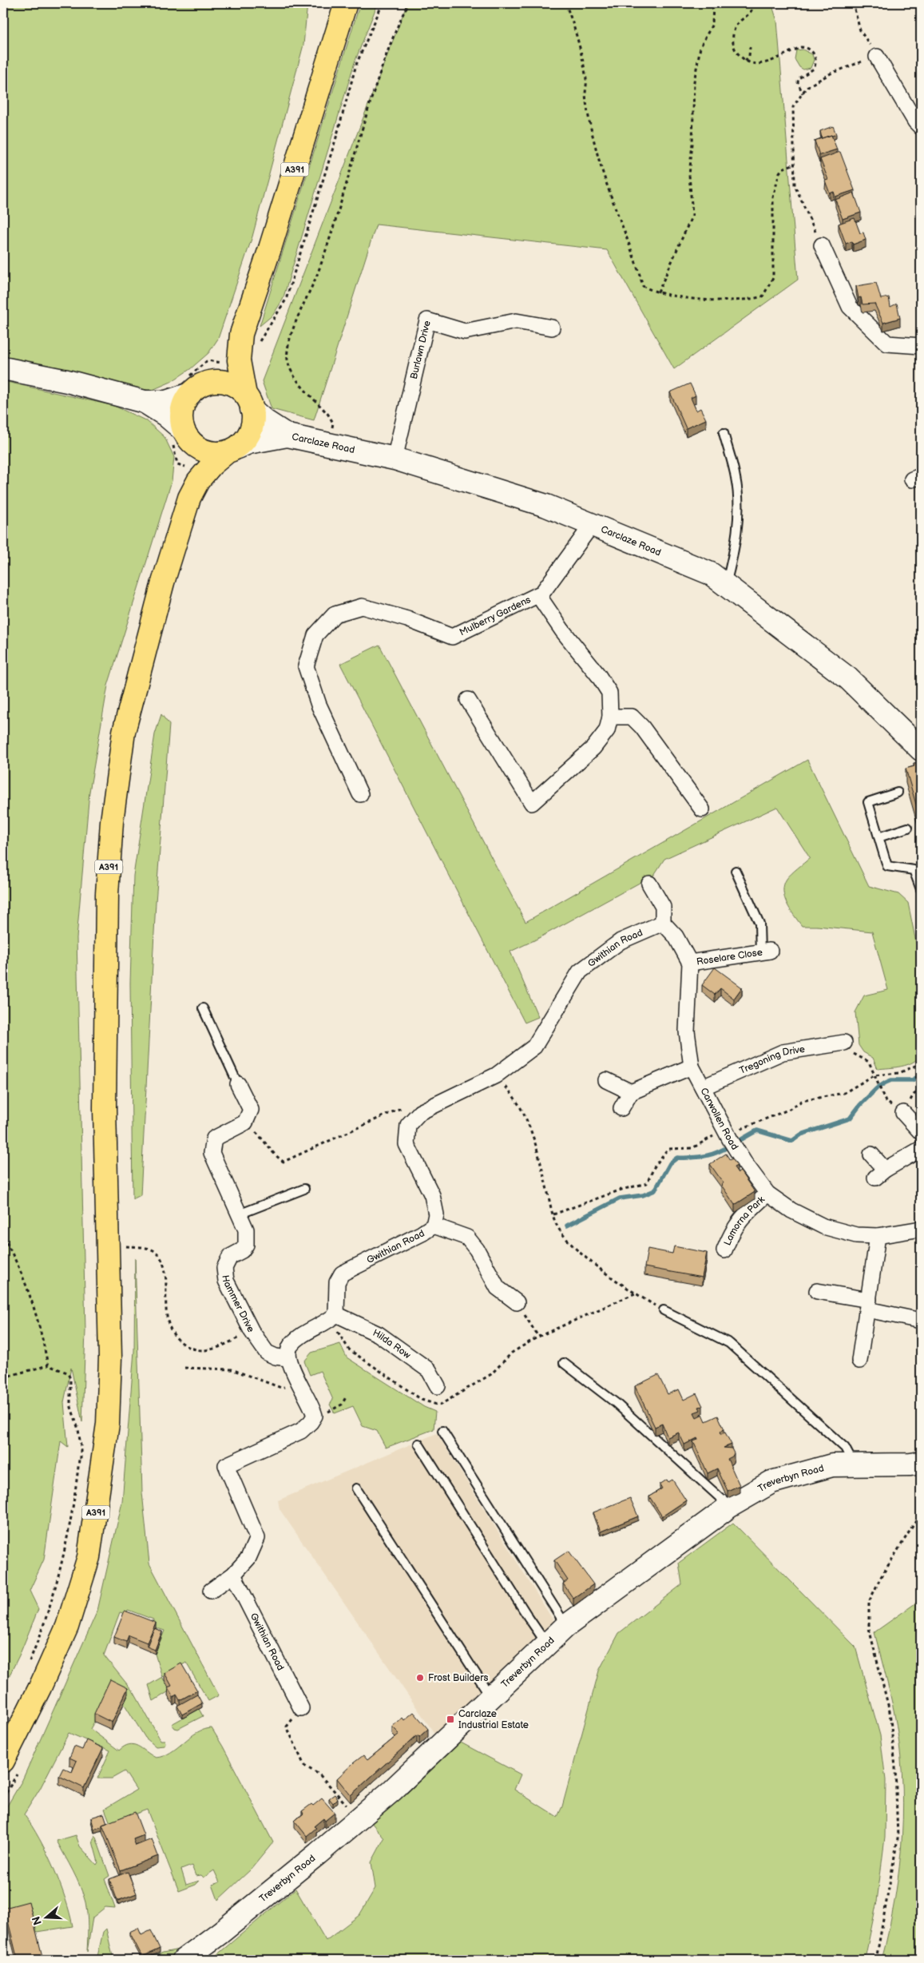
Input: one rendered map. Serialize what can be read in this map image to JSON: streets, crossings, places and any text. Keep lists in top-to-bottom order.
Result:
{
  "streets": {
    "highway": ["A391"],
    "street": [
      "Burlawn Drive",
      "Carclaze Road",
      "Mulberry Gardens",
      "Gwithian Road",
      "Roselare Close",
      "Tregoning Drive",
      "Carwollen Road",
      "Lamorna Park",
      "Hammer Drive",
      "Hilda Row",
      "Treverbyn Road"
    ]
  },
  "crossings": [
    ["A391", "Carclaze Road"],
    ["Burlawn Drive", "Carclaze Road"],
    ["Carclaze Road", "Mulberry Gardens"],
    ["Gwithian Road", "Hilda Row"],
    ["Roselare Close", "Carwollen Road"],
    ["Tregoning Drive", "Carwollen Road"],
    ["Carwollen Road", "Lamorna Park"]
  ],
  "places": {
    "other": ["Frost Builders"],
    "transit": ["Carclaze Industrial Estate"]
  },
  "north": "left"
}
